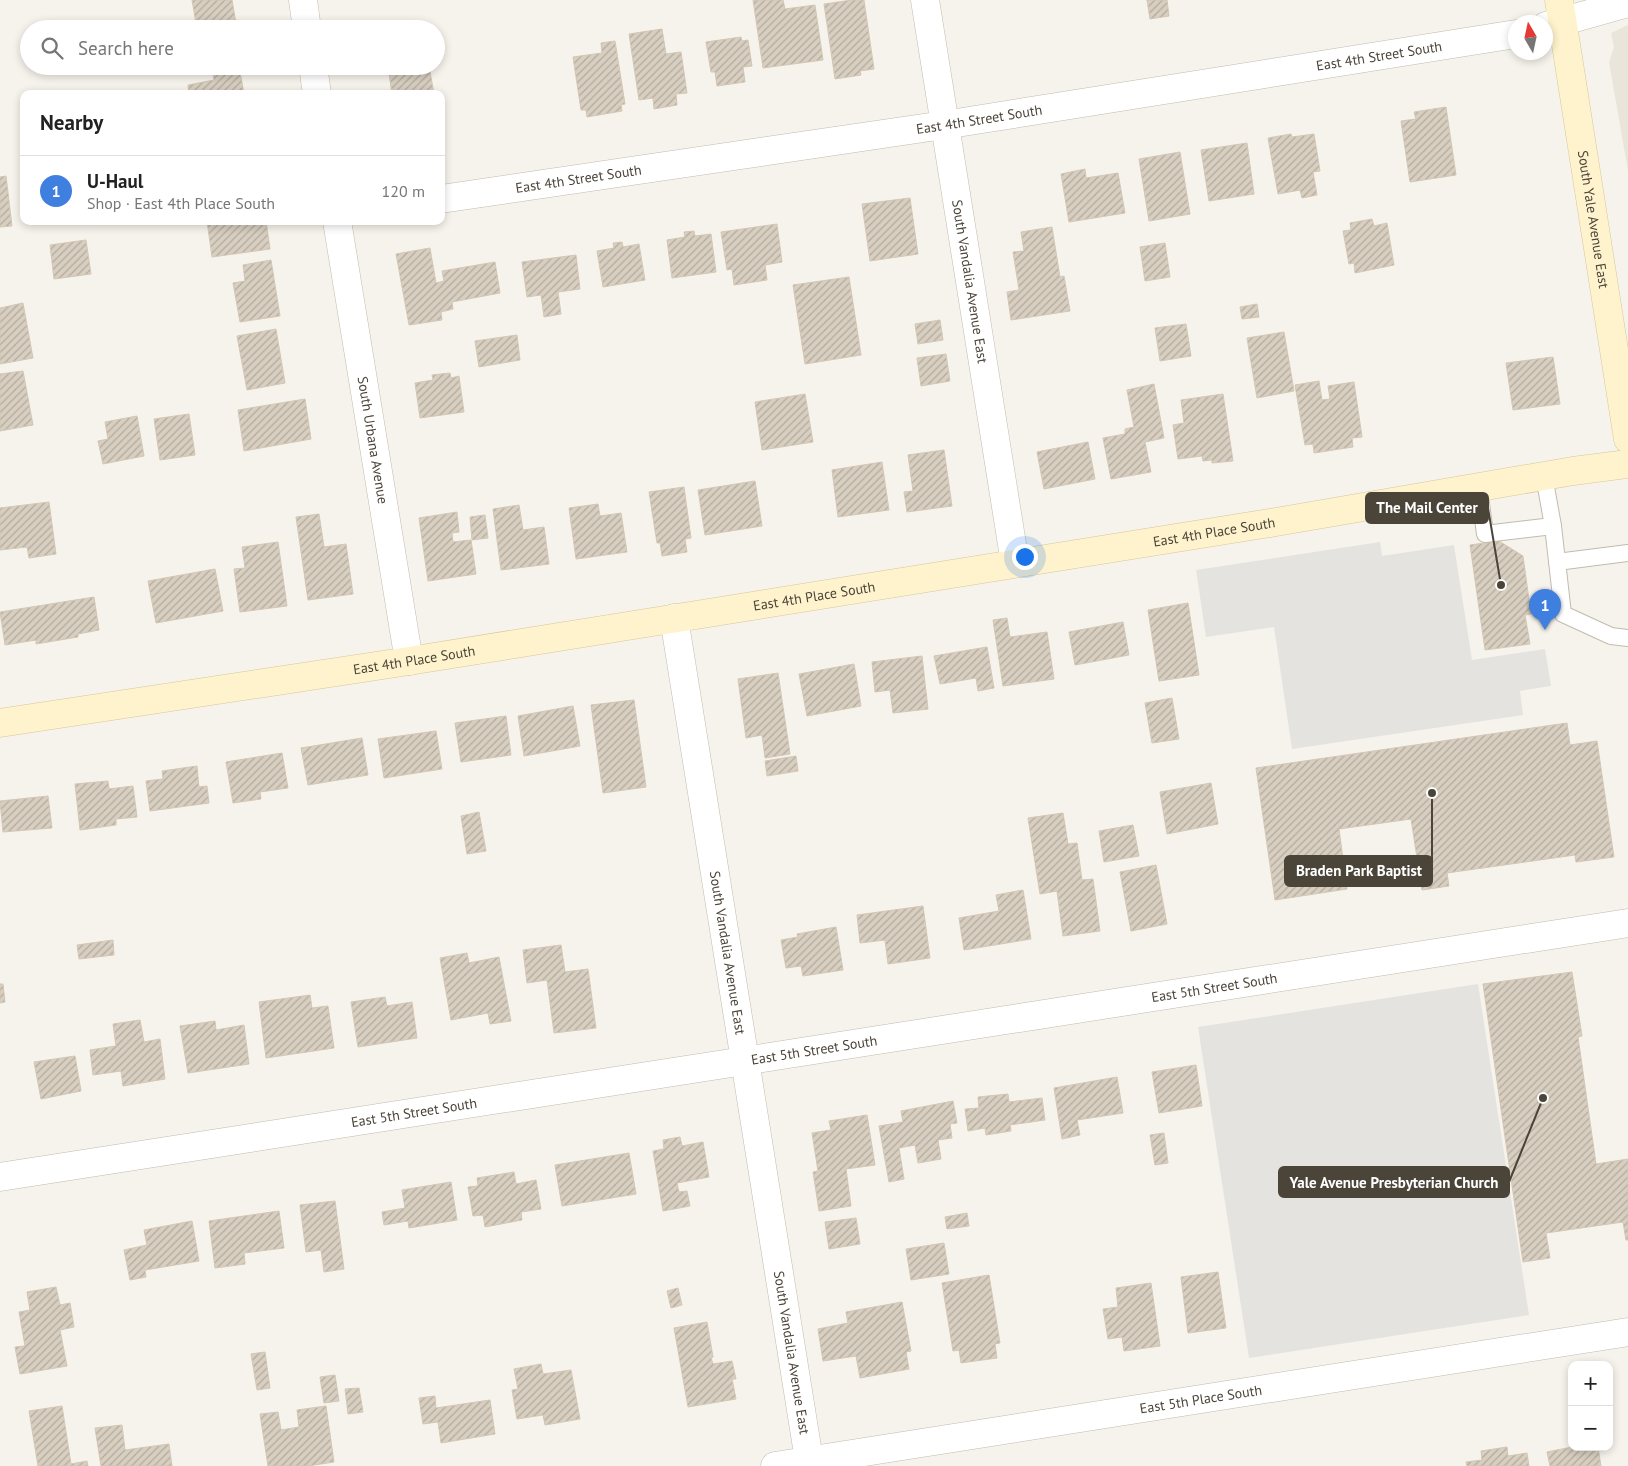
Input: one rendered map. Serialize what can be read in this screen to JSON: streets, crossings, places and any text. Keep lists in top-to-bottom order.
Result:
{
  "streets": {
    "street": [
      "East 4th Street South",
      "South Yale Avenue East",
      "South Vandalia Avenue East",
      "South Urbana Avenue",
      "East 4th Place South",
      "East 5th Street South",
      "East 5th Place South"
    ]
  },
  "crossings": [
    ["East 4th Street South", "South Vandalia Avenue East"],
    ["South Vandalia Avenue East", "East 4th Place South"],
    ["South Vandalia Avenue East", "East 5th Street South"],
    ["South Vandalia Avenue East", "East 5th Place South"],
    ["South Urbana Avenue", "East 4th Place South"]
  ],
  "places": ["The Mail Center", "Braden Park Baptist", "Yale Avenue Presbyterian Church"],
  "north": "top",
  "page": {
    "search": "Search here",
    "heading": "Nearby",
    "list": [
      {
        "mark": "1",
        "name": "U-Haul",
        "note": "Shop · East 4th Place South",
        "value": "120 m"
      }
    ],
    "pins": "1",
    "map_buttons": ["+", "−"]
  }
}
